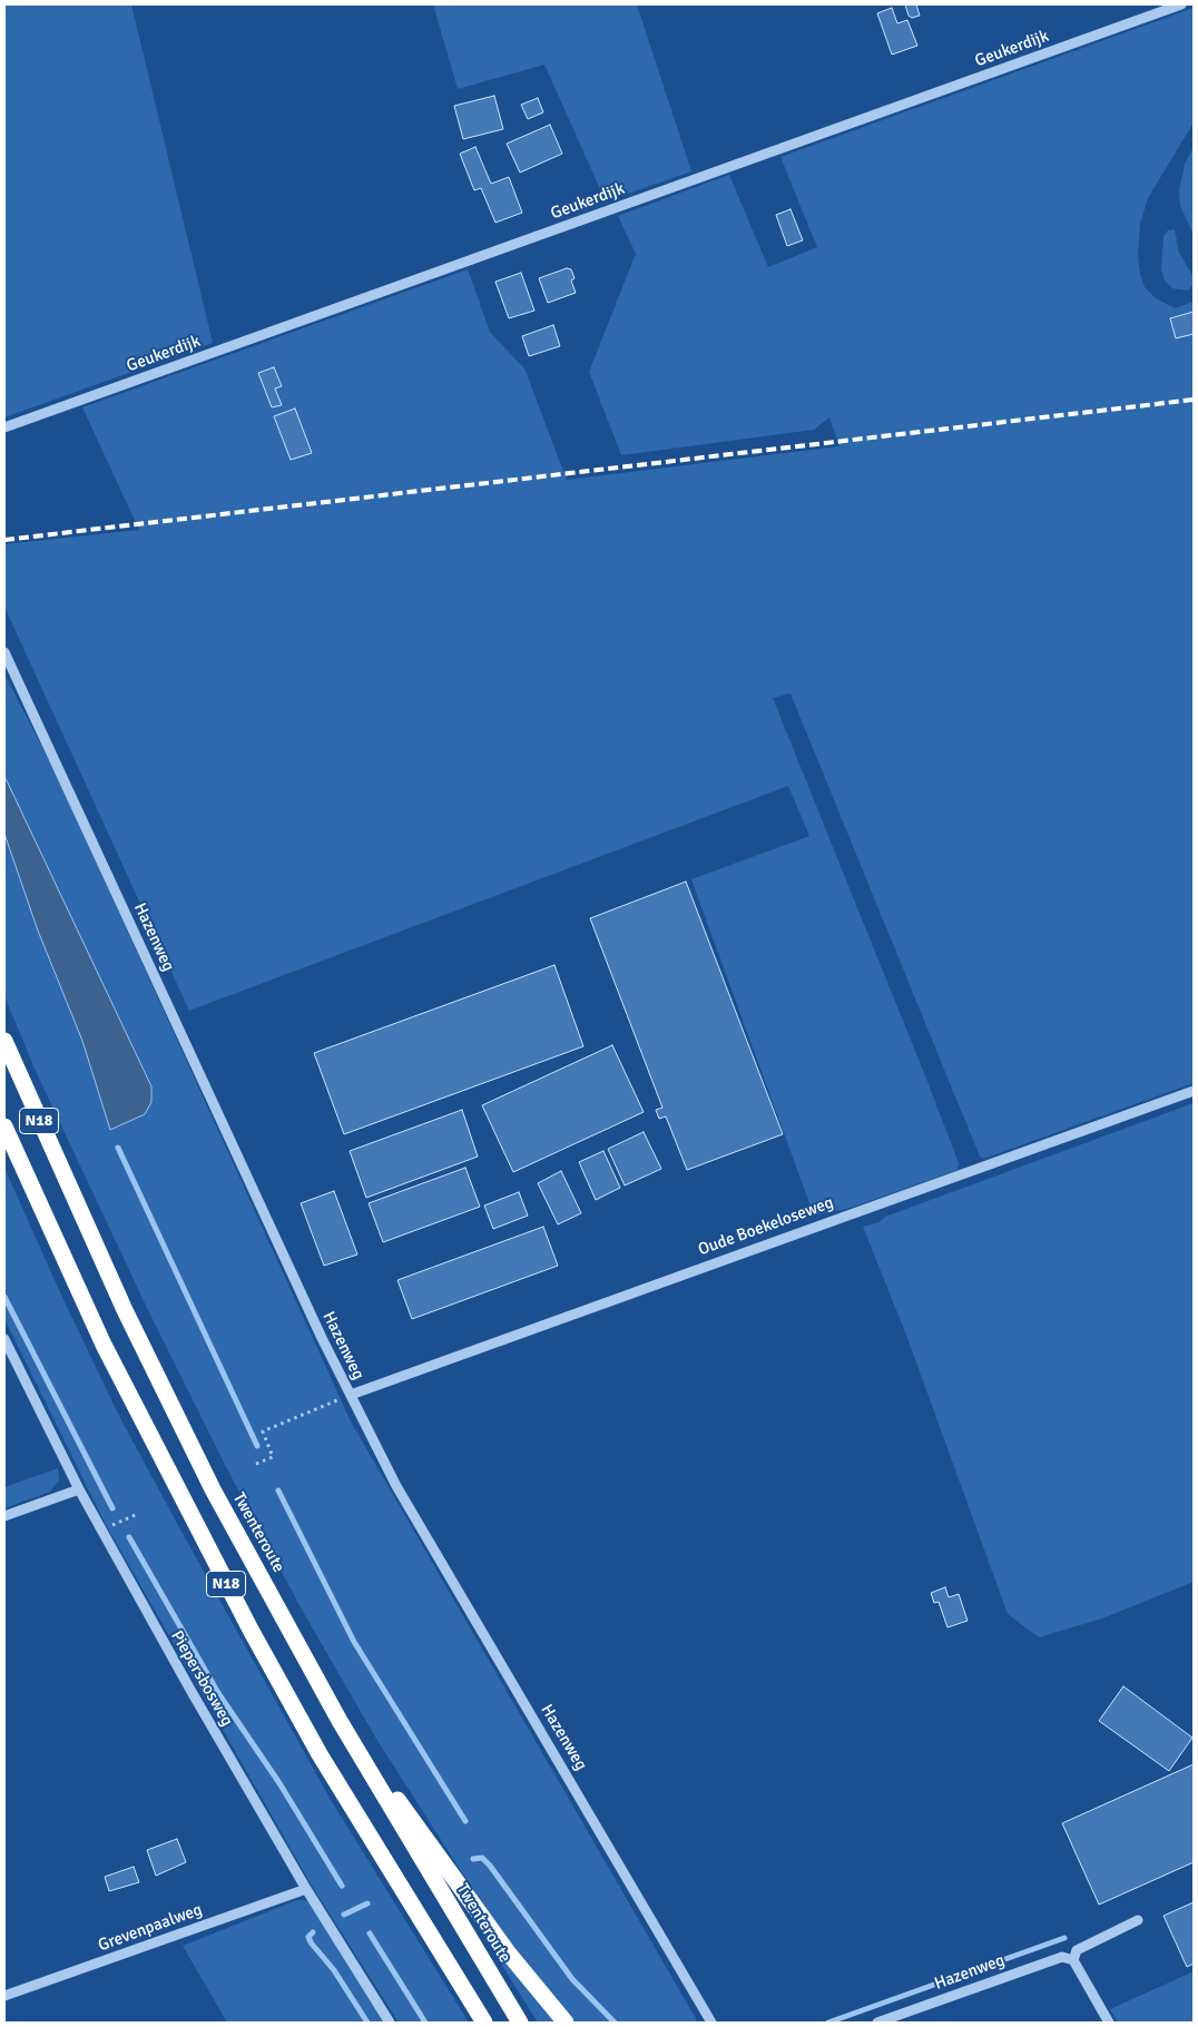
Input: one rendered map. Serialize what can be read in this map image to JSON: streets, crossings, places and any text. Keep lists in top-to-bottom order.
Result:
{
  "streets": {
    "highway": ["N18", "Twenteroute"],
    "street": [
      "Geukerdijk",
      "Hazenweg",
      "Oude Boekeloseweg",
      "Piepersbosweg",
      "Grevenpaalweg"
    ]
  },
  "crossings": [
    ["Hazenweg", "Oude Boekeloseweg"],
    ["N18", "Twenteroute"],
    ["Piepersbosweg", "Grevenpaalweg"]
  ]
}
